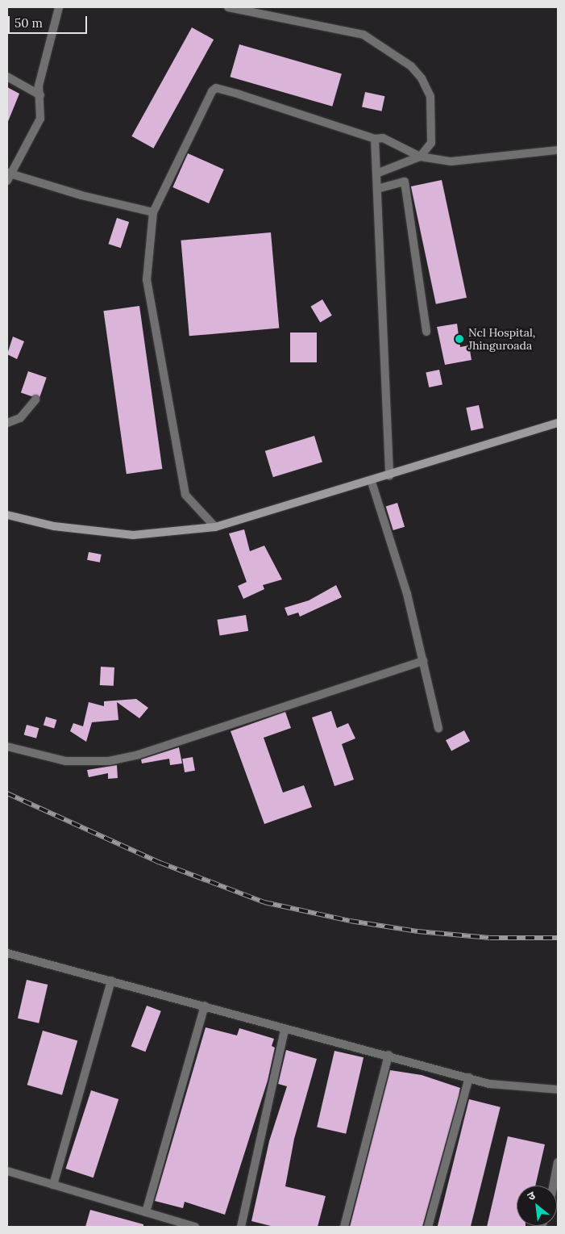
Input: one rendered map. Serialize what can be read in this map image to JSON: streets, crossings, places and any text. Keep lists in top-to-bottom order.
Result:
{
  "places": ["Ncl Hospital, Jhinguroada"],
  "scale_bar": "50 m",
  "north": "top left"
}
